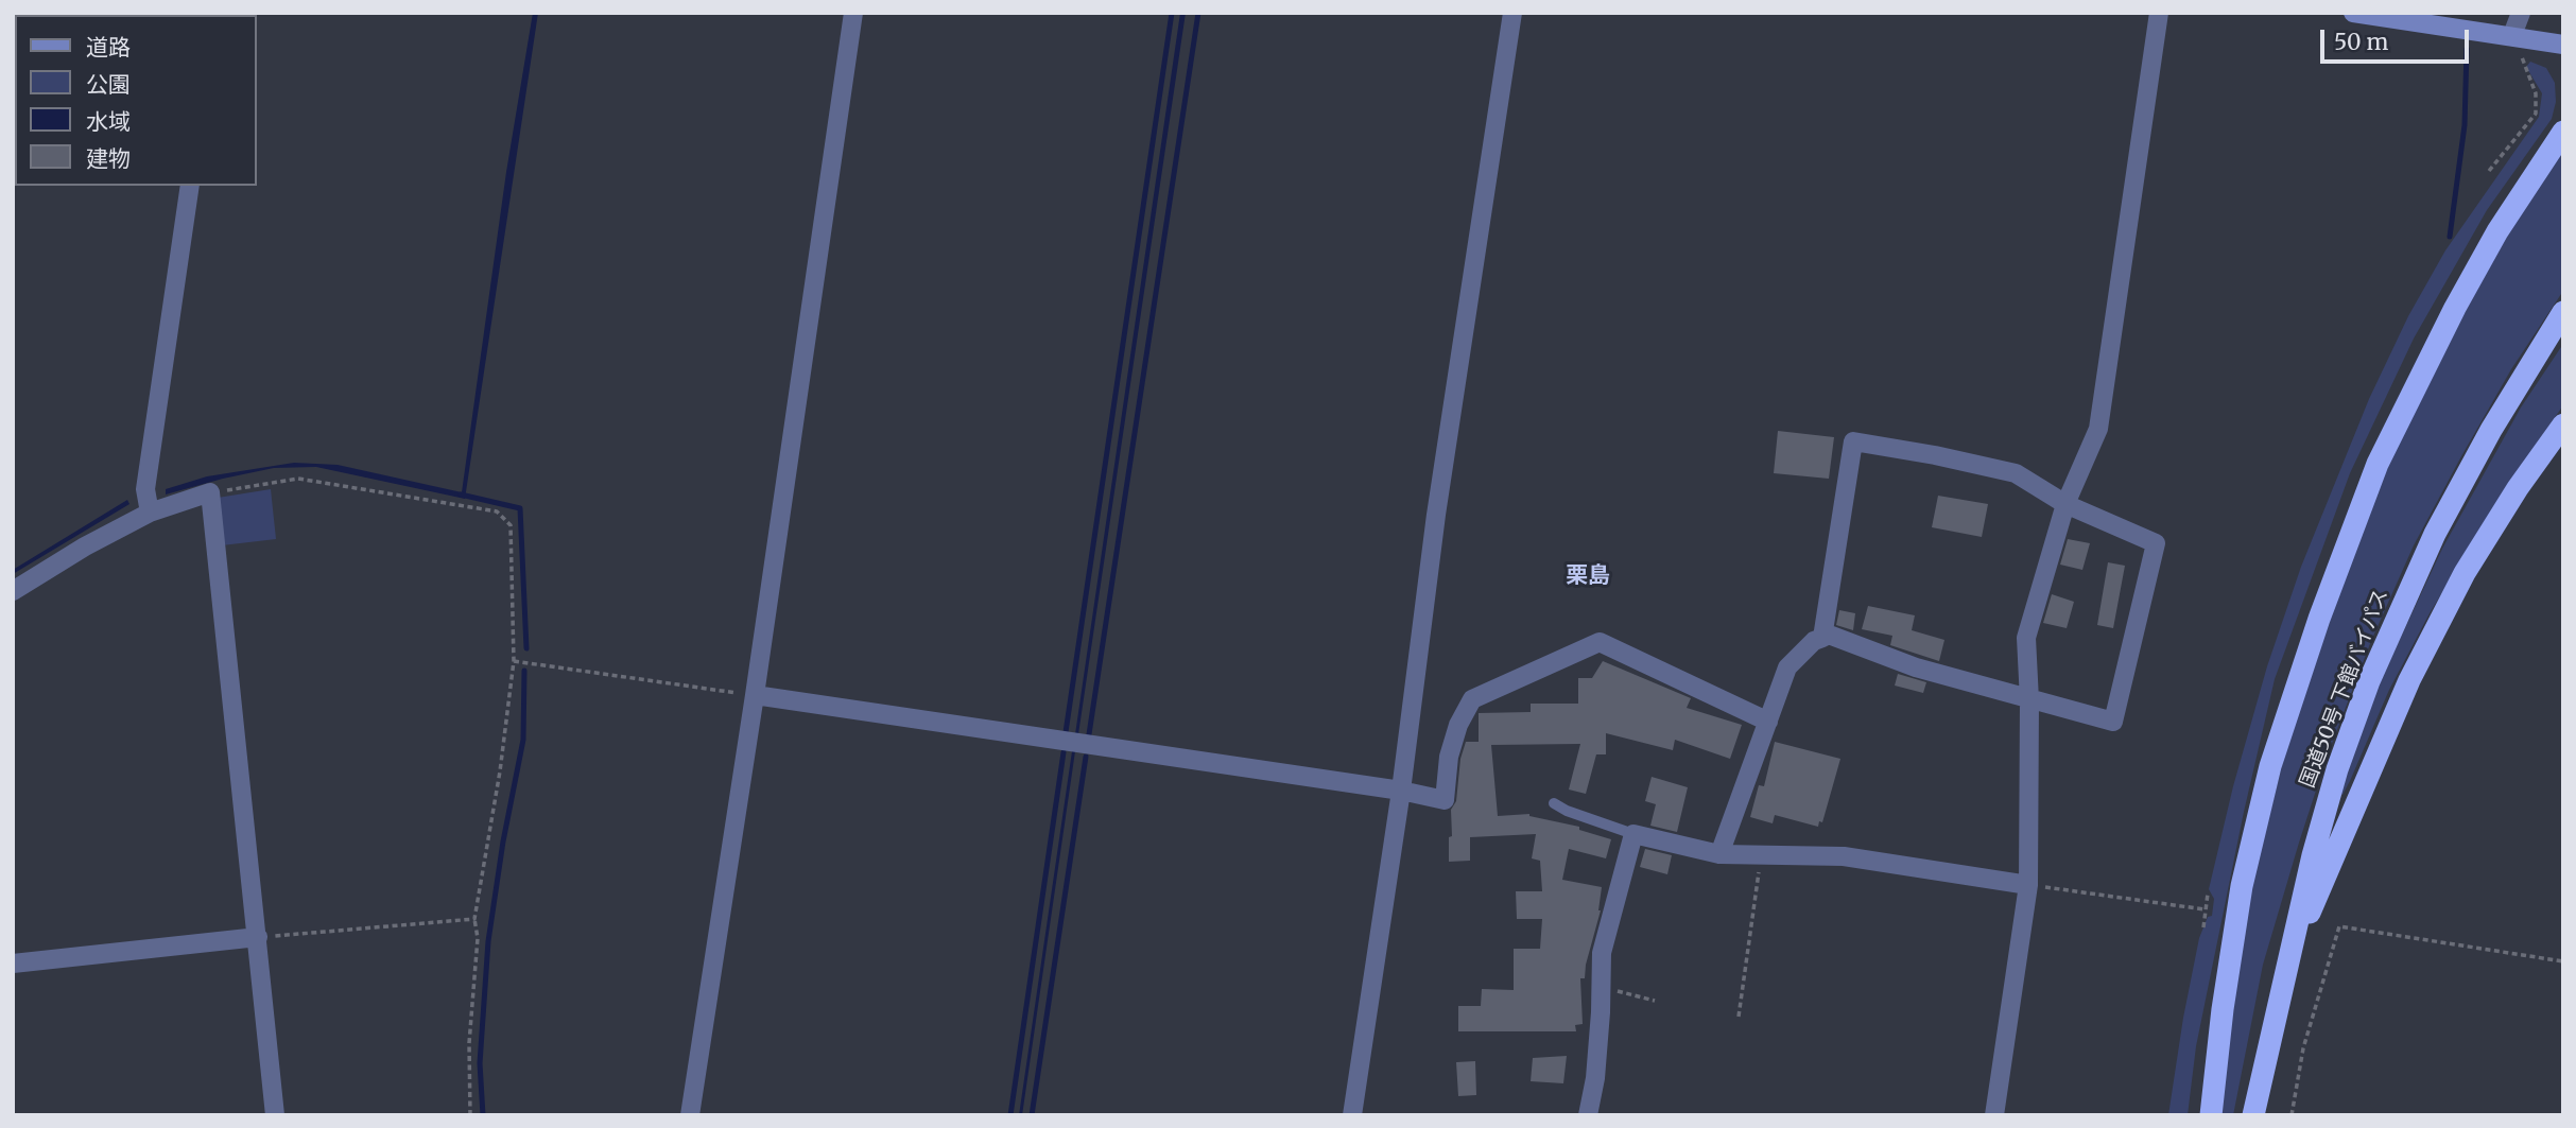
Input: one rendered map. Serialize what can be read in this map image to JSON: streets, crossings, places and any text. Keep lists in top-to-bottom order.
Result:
{
  "streets": {
    "highway": ["国道50号 下館バイパス"]
  },
  "districts": ["栗島"],
  "legend": [
    "道路",
    "公園",
    "水域",
    "建物"
  ],
  "scale_bar": "50 m"
}
